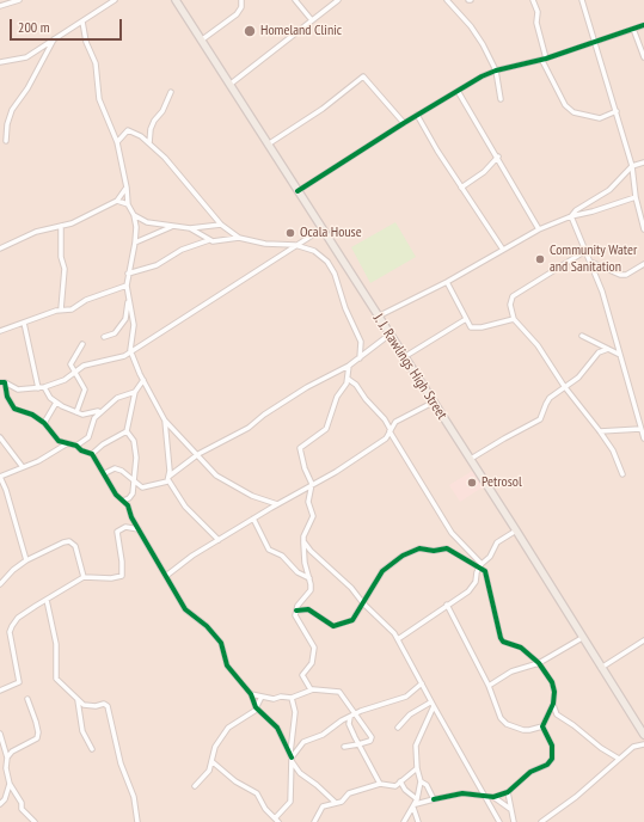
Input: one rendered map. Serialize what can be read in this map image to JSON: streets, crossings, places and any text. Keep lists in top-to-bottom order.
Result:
{
  "streets": {
    "main road": ["J. J. Rawlings High Street"]
  },
  "places": [
    "Homeland Clinic",
    "Ocala House",
    "Community Water and Sanitation",
    "Petrosol"
  ],
  "scale_bar": "200 m"
}
